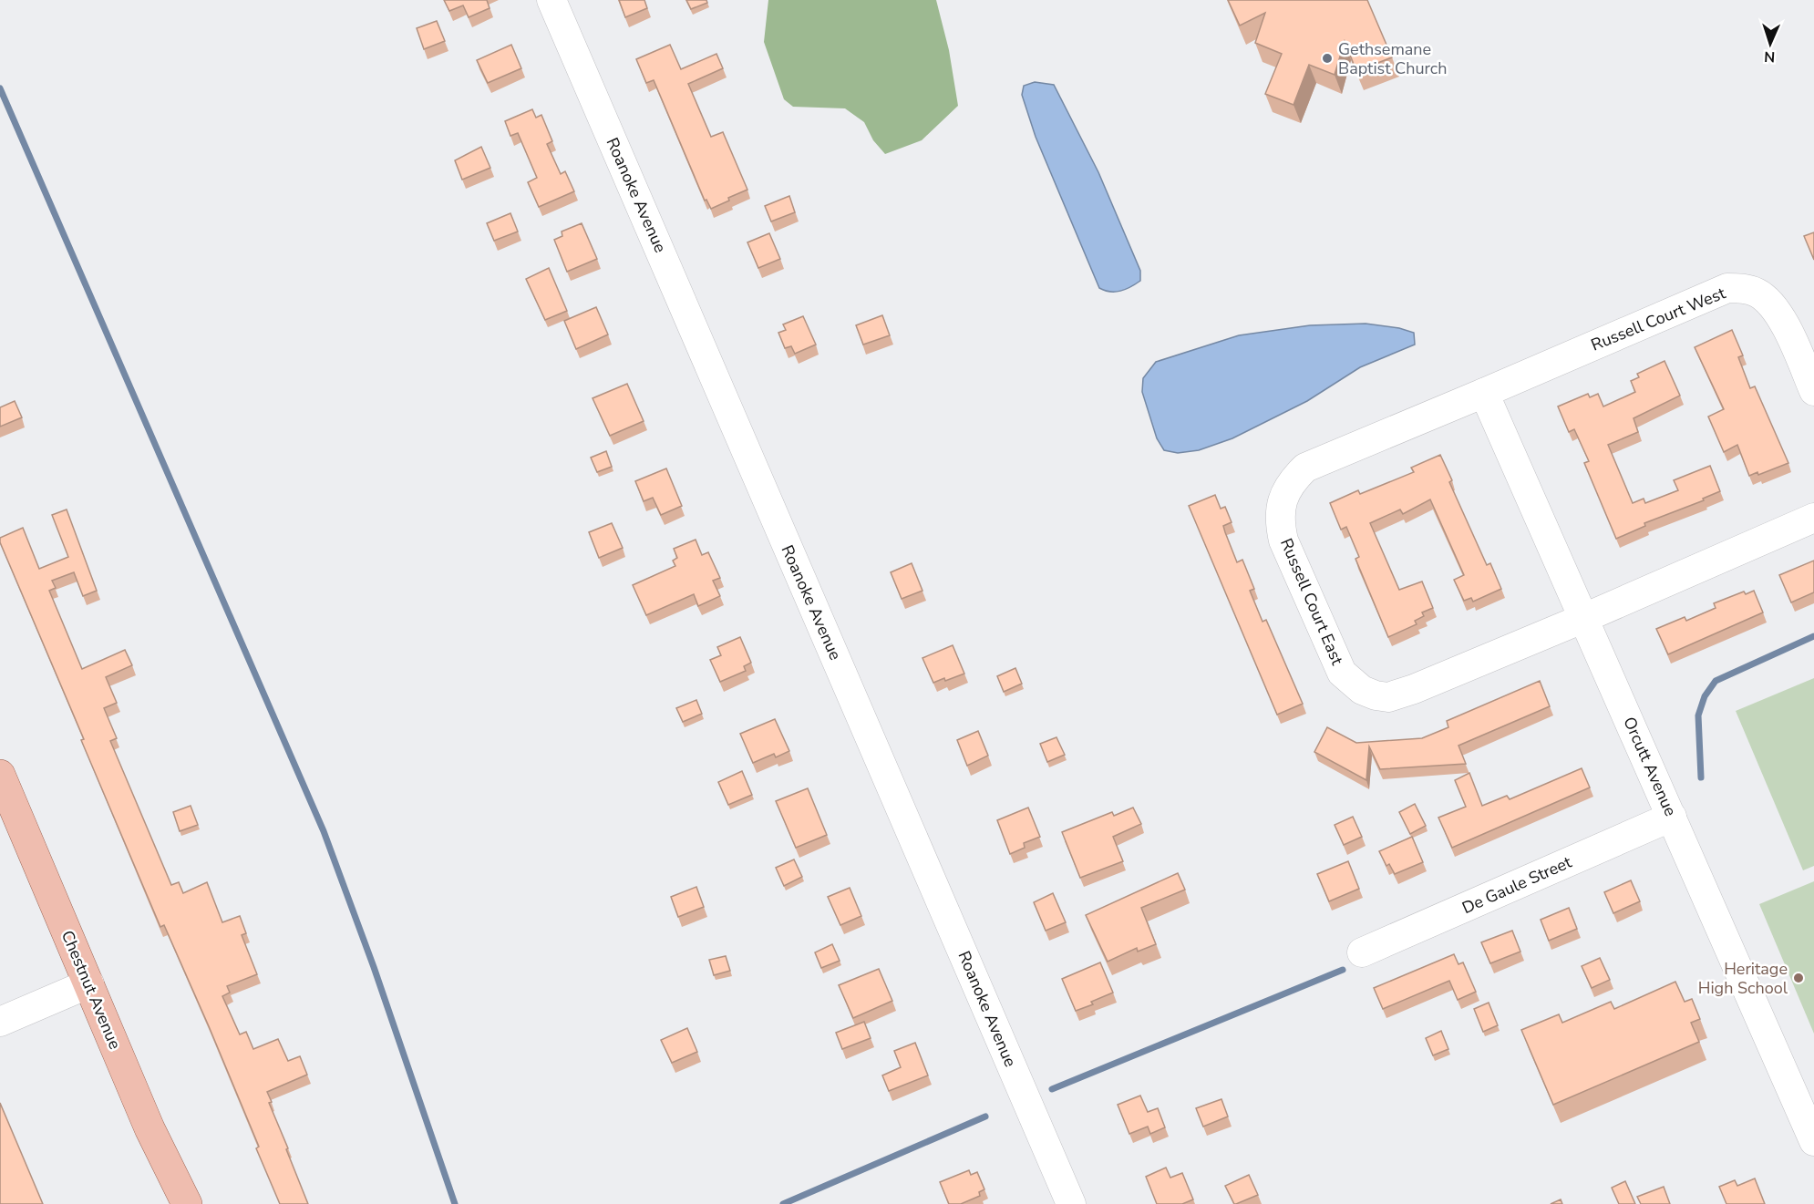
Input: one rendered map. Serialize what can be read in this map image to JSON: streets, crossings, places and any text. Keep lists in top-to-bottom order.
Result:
{
  "streets": {
    "main road": ["Chestnut Avenue"],
    "street": [
      "Roanoke Avenue",
      "Russell Court West",
      "Russell Court East",
      "Orcutt Avenue",
      "De Gaule Street"
    ]
  },
  "crossings": [
    ["Russell Court West", "Russell Court East"],
    ["Russell Court West", "Orcutt Avenue"],
    ["Russell Court East", "Orcutt Avenue"],
    ["Orcutt Avenue", "De Gaule Street"]
  ],
  "places": ["Gethsemane Baptist Church", "Heritage High School"],
  "north": "bottom"
}
